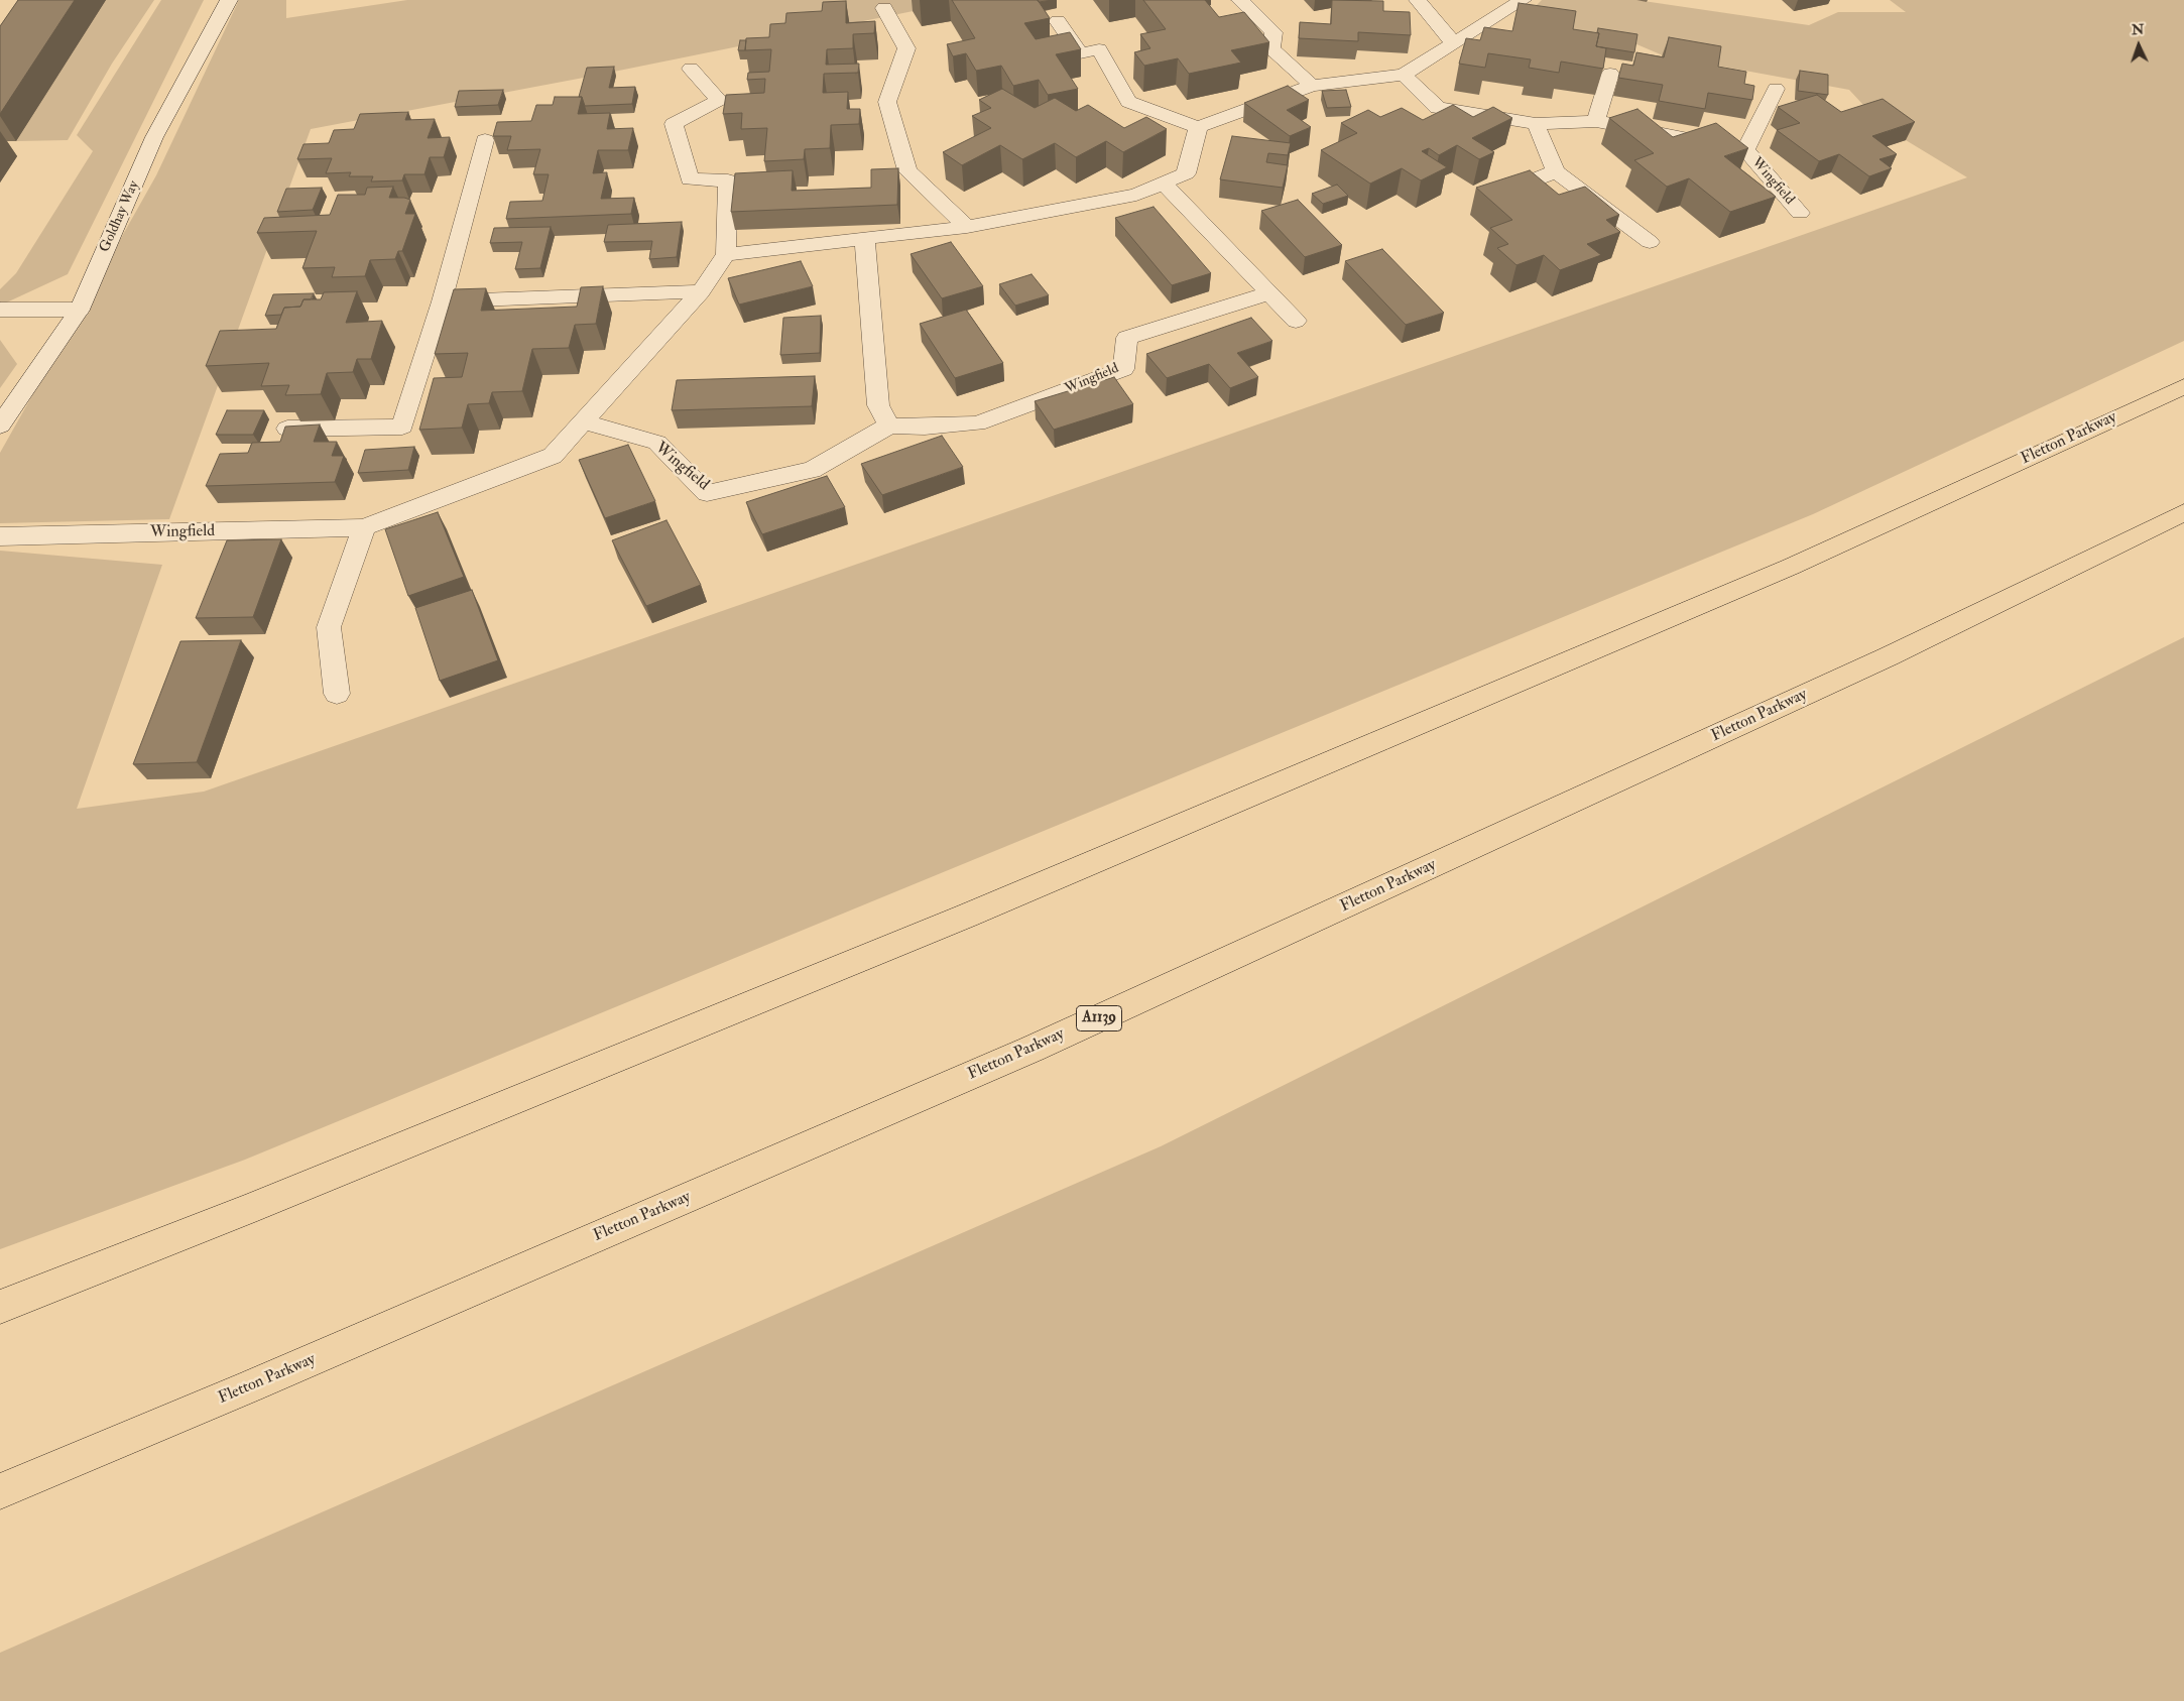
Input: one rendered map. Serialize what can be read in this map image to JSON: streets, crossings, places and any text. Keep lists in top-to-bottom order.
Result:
{
  "streets": {
    "highway": ["Fletton Parkway", "A1139"],
    "street": ["Wingfield", "Goldhay Way"]
  },
  "north": "top"
}
